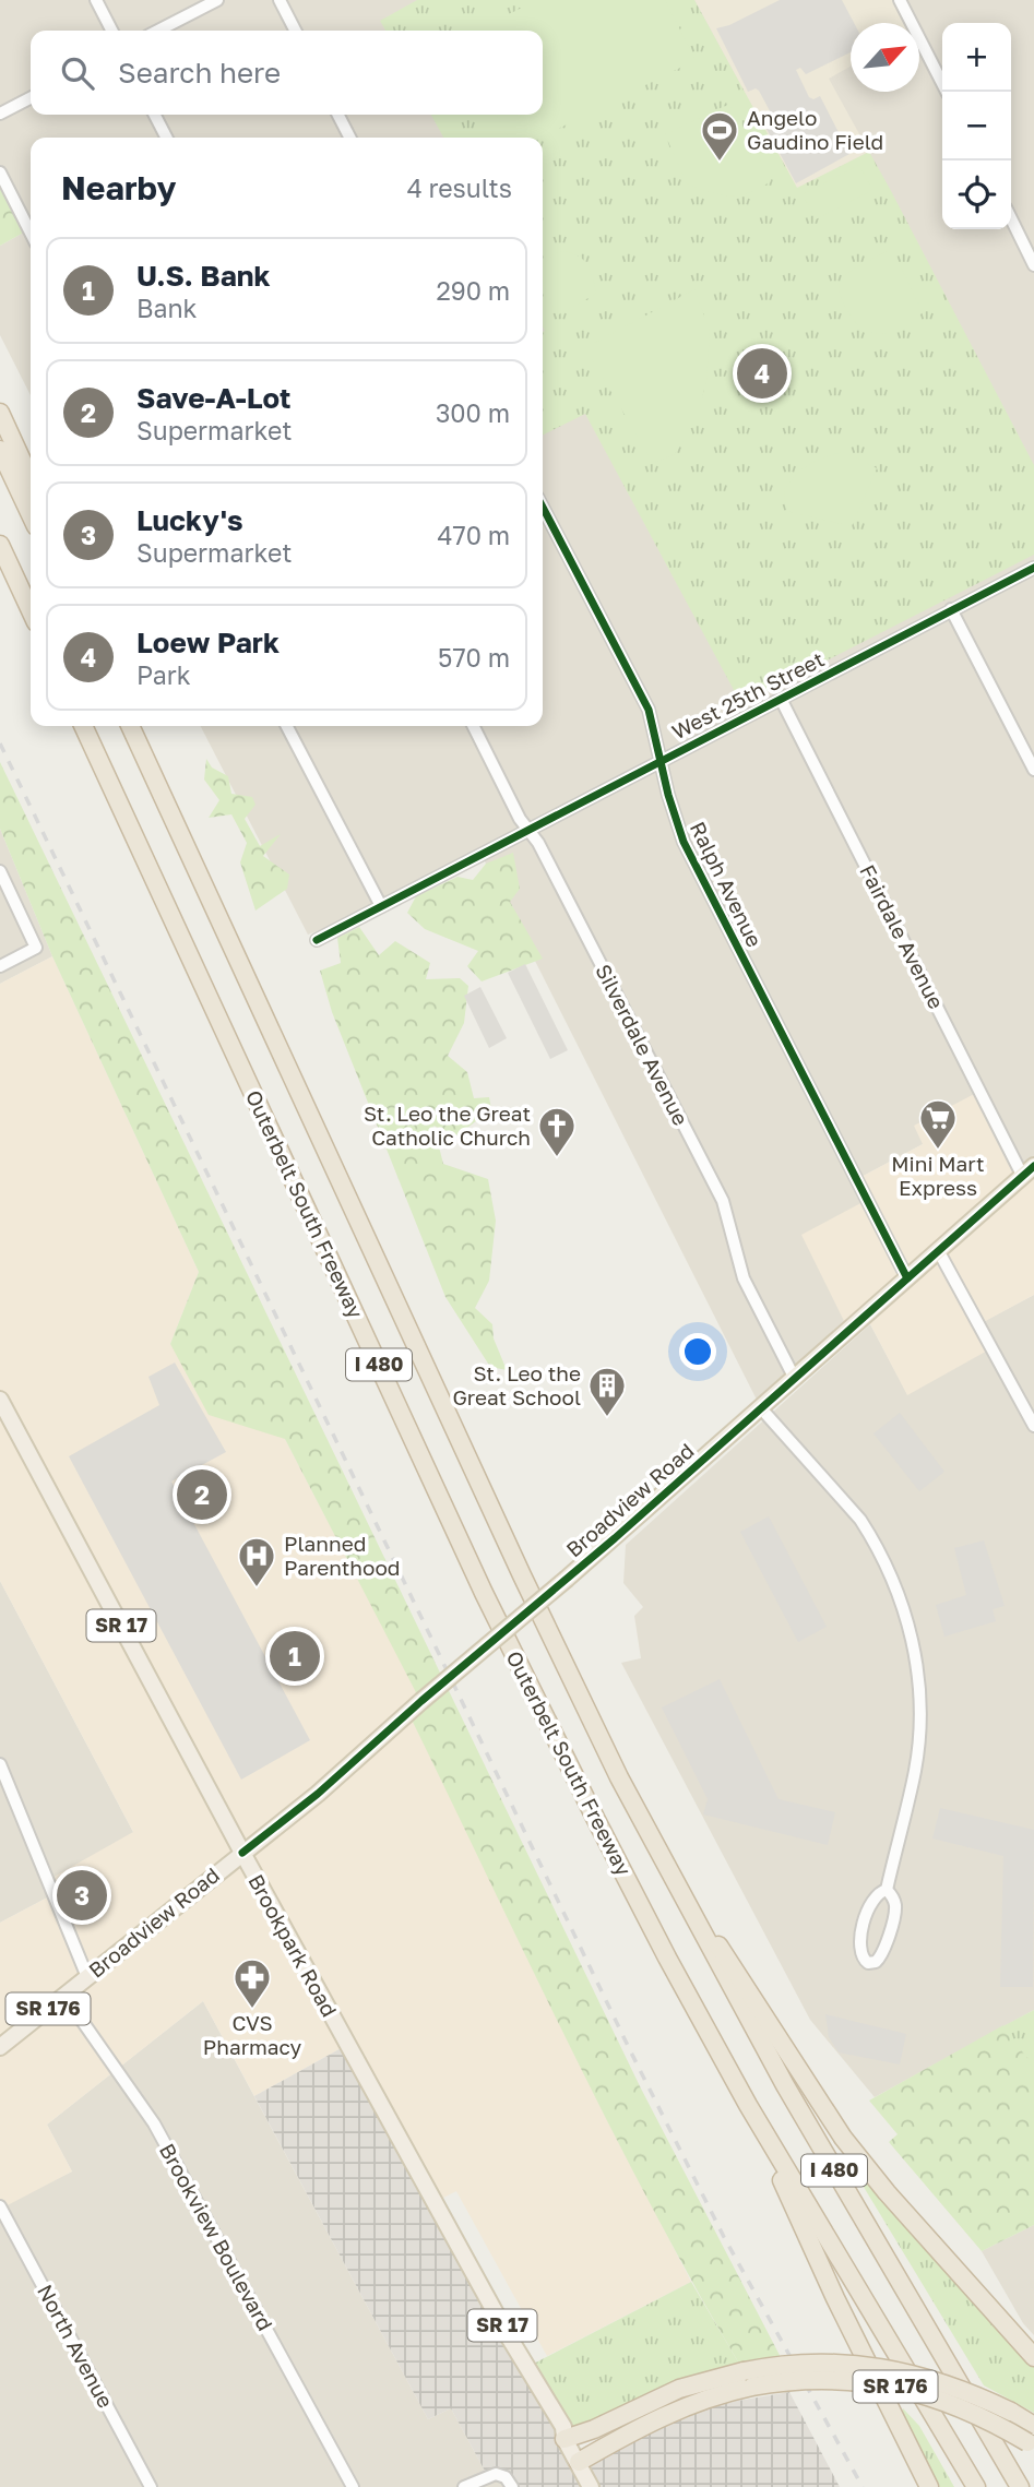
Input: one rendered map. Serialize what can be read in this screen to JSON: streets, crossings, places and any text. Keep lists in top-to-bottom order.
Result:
{
  "streets": {
    "highway": ["Outerbelt South Freeway", "I 480", "SR 176"],
    "main road": ["Broadview Road", "SR 17", "Brookpark Road"],
    "street": [
      "West 25th Street",
      "Ralph Avenue",
      "Fairdale Avenue",
      "Silverdale Avenue",
      "Brookview Boulevard",
      "North Avenue"
    ]
  },
  "crossings": [
    ["West 25th Street", "Ralph Avenue"],
    ["West 25th Street", "Fairdale Avenue"],
    ["West 25th Street", "Silverdale Avenue"],
    ["Ralph Avenue", "Broadview Road"],
    ["Fairdale Avenue", "Broadview Road"],
    ["Silverdale Avenue", "Broadview Road"],
    ["Broadview Road", "Brookpark Road"],
    ["Broadview Road", "Brookview Boulevard"],
    ["Brookpark Road", "SR 176"]
  ],
  "places": {
    "sports": ["Angelo Gaudino Field"],
    "supermarket": ["Mini Mart Express"],
    "church": ["St. Leo the Great Catholic Church"],
    "building": ["St. Leo the Great School"],
    "hospital": ["Planned Parenthood"],
    "pharmacy": ["CVS Pharmacy"]
  },
  "north": "top right",
  "page": {
    "map_buttons": ["+", "−"],
    "search": "Search here",
    "heading": ["Nearby", "4 results"],
    "list": [
      {
        "mark": "1",
        "name": "U.S. Bank",
        "note": "Bank",
        "value": "290 m"
      },
      {
        "mark": "2",
        "name": "Save-A-Lot",
        "note": "Supermarket",
        "value": "300 m"
      },
      {
        "mark": "3",
        "name": "Lucky's",
        "note": "Supermarket",
        "value": "470 m"
      },
      {
        "mark": "4",
        "name": "Loew Park",
        "note": "Park",
        "value": "570 m"
      }
    ],
    "pins": [
      "4",
      "2",
      "1",
      "3"
    ]
  }
}
